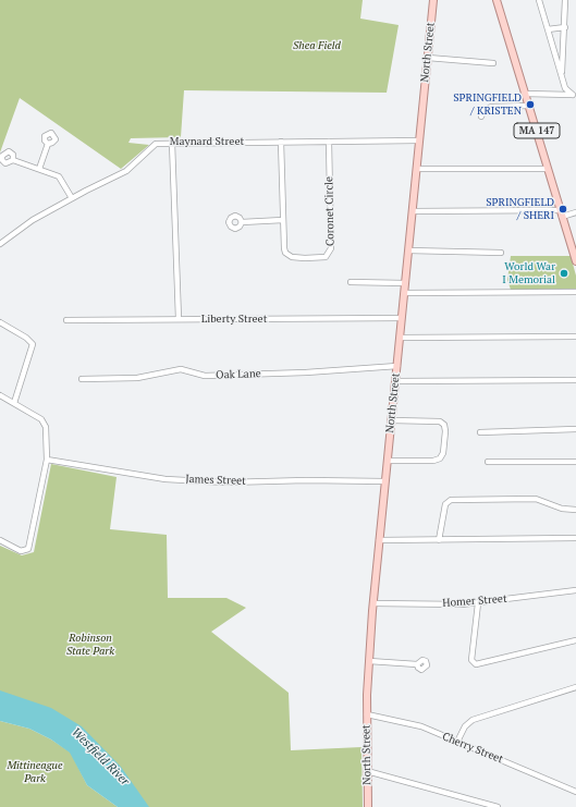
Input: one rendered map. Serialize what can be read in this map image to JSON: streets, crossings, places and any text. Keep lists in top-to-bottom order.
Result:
{
  "streets": {
    "main road": ["North Street", "MA 147"],
    "street": [
      "Maynard Street",
      "Coronet Circle",
      "Liberty Street",
      "Oak Lane",
      "James Street",
      "Homer Street",
      "Cherry Street"
    ]
  },
  "crossings": [
    ["North Street", "Maynard Street"],
    ["North Street", "Liberty Street"],
    ["North Street", "Oak Lane"],
    ["North Street", "James Street"],
    ["North Street", "Homer Street"],
    ["North Street", "Cherry Street"],
    ["Maynard Street", "Coronet Circle"]
  ],
  "water": ["Westfield River"],
  "parks": ["Shea Field", "Robinson State Park", "Mittineague Park"],
  "places": ["SPRINGFIELD / KRISTEN", "SPRINGFIELD / SHERI", "World War I Memorial"]
}
